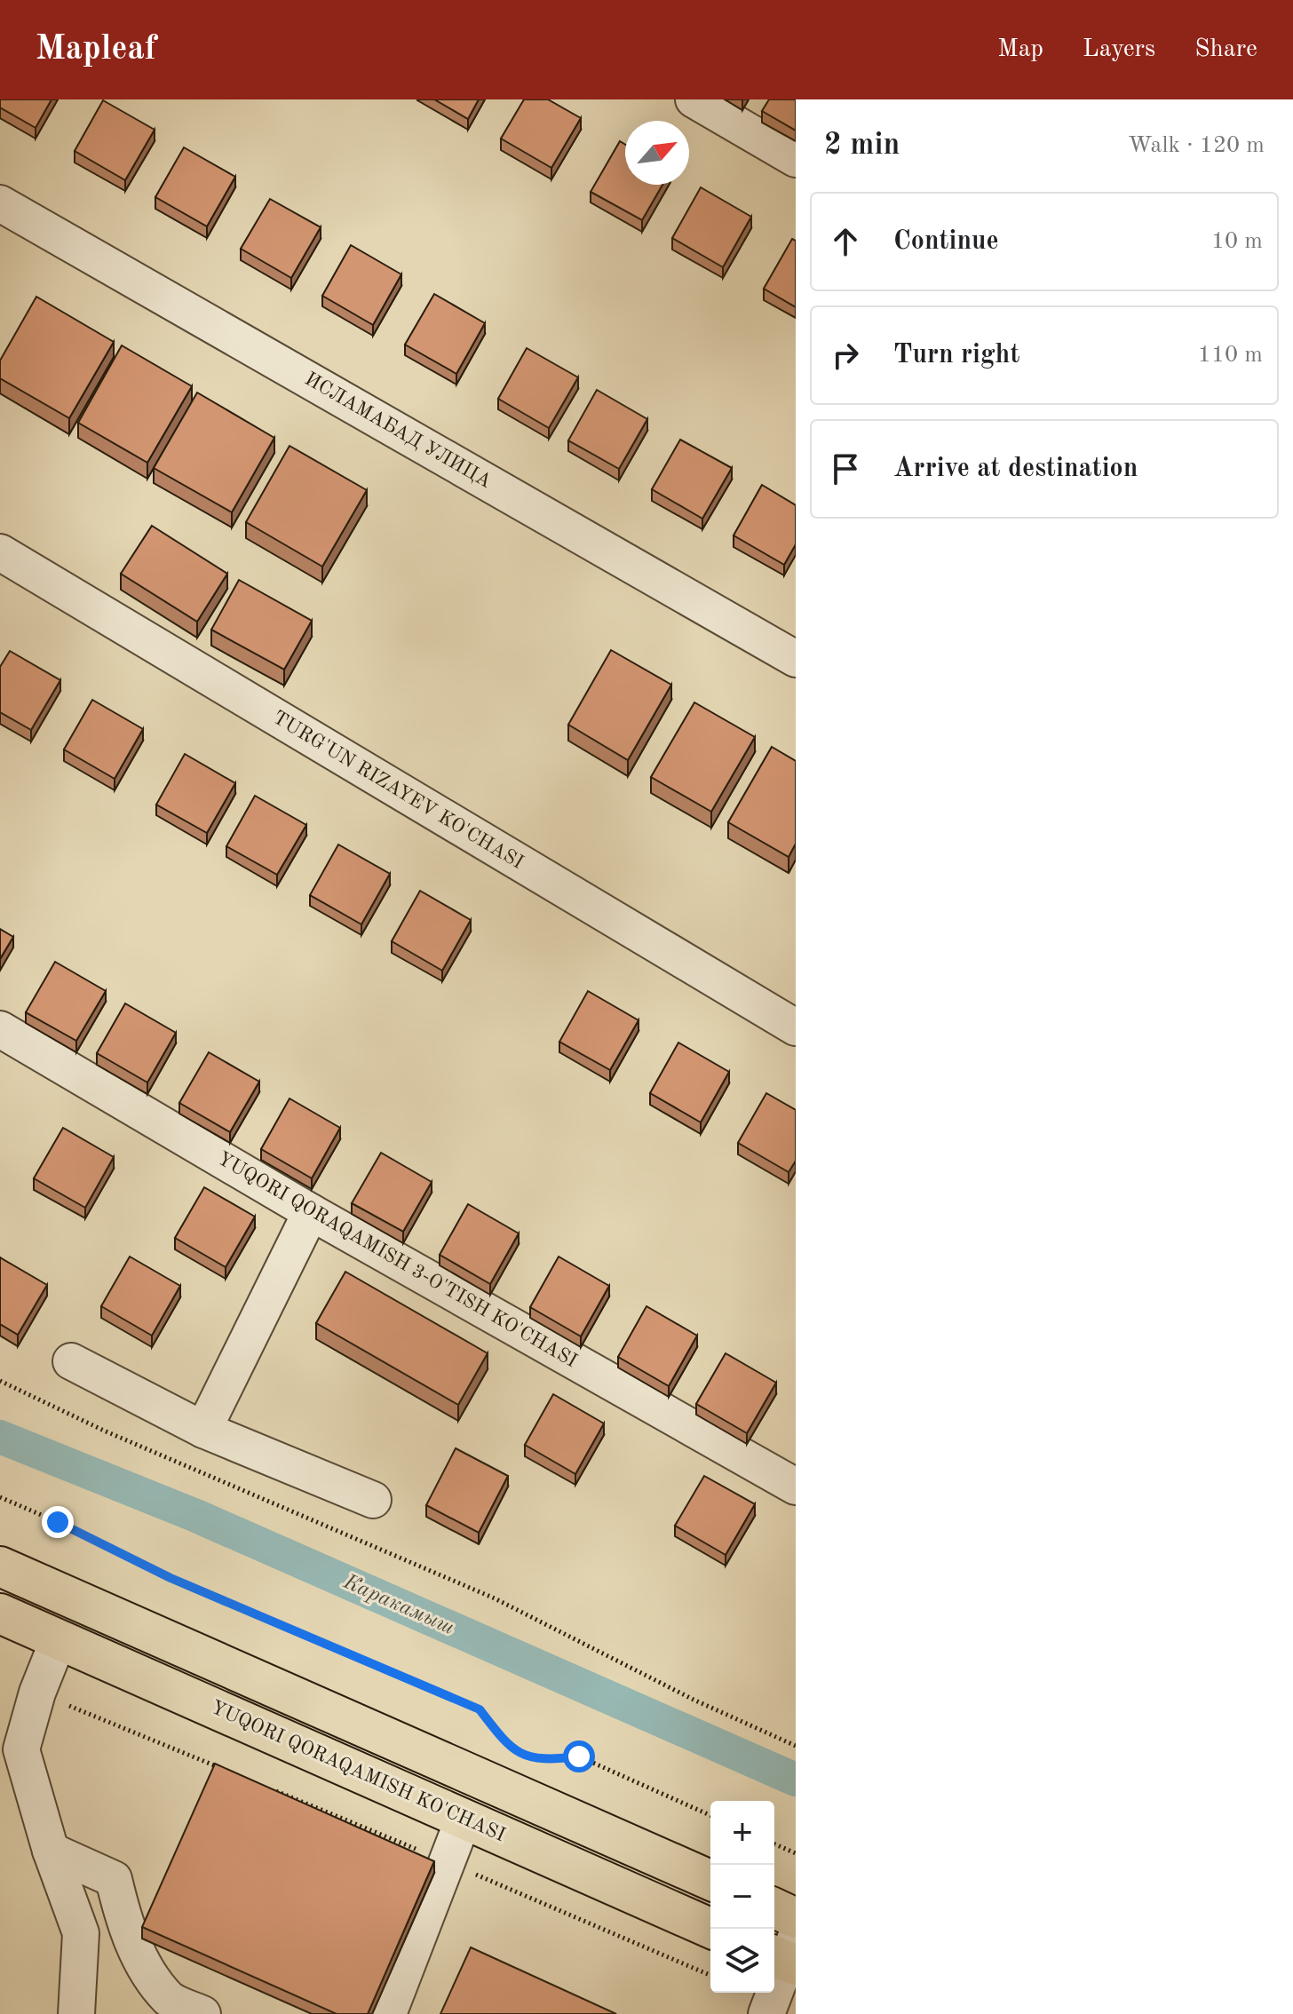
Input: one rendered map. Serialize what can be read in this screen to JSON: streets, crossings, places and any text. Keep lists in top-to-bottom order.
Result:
{
  "streets": {
    "main road": ["YUQORI QORAQAMISH KO'CHASI"],
    "street": ["ИСЛАМАБАД УЛИЦА", "TURG'UN RIZAYEV KO'CHASI", "YUQORI QORAQAMISH 3-O'TISH KO'CHASI"]
  },
  "water": ["Каракамыш"],
  "north": "top right",
  "page": {
    "header": "Mapleaf",
    "nav": ["Map", "Layers", "Share"],
    "heading": ["2 min", "Walk · 120 m"],
    "list": [
      ["Continue", "10 m"],
      ["Turn right", "110 m"],
      "Arrive at destination"
    ],
    "map_buttons": ["+", "−"]
  }
}
